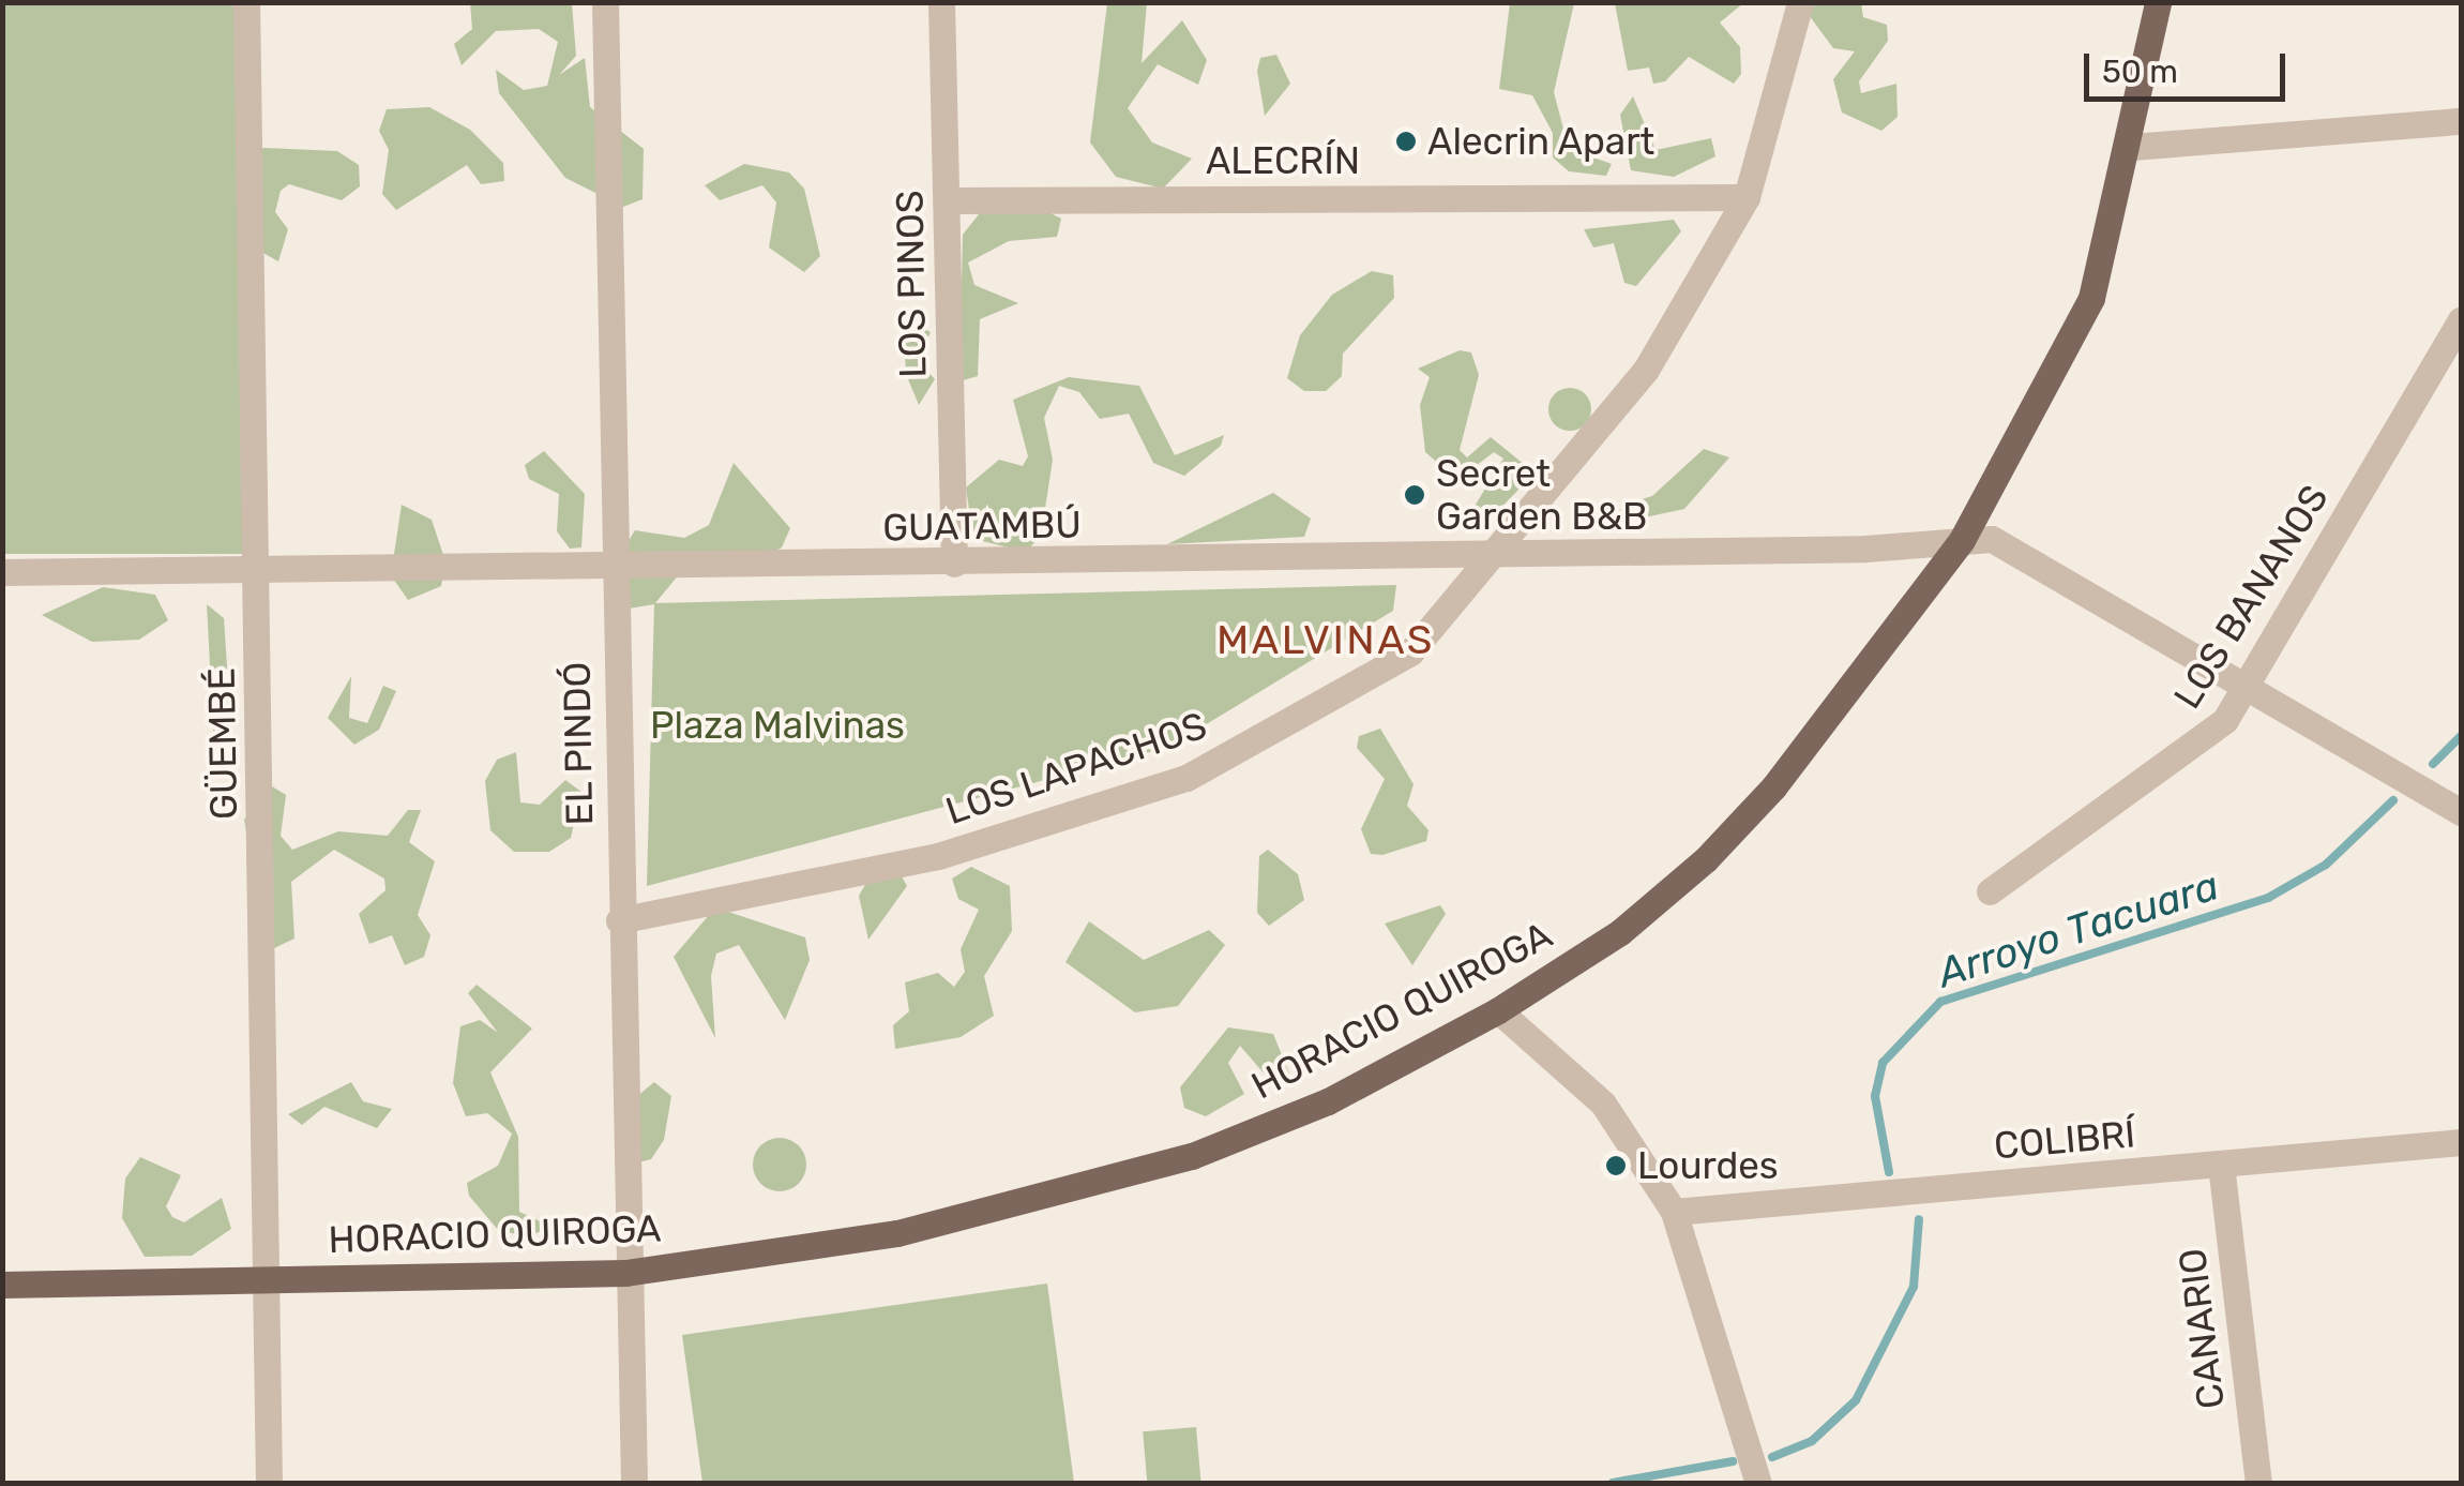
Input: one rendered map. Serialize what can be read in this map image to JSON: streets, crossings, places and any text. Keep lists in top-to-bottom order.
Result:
{
  "streets": {
    "main road": ["HORACIO QUIROGA"],
    "street": [
      "ALECRÍN",
      "LOS PINOS",
      "GUATAMBÚ",
      "LOS BANANOS",
      "GÜEMBÉ",
      "EL PINDÓ",
      "LOS LAPACHOS",
      "COLIBRÍ",
      "CANARIO"
    ]
  },
  "crossings": [
    ["ALECRÍN", "LOS PINOS"],
    ["ALECRÍN", "LOS LAPACHOS"],
    ["LOS PINOS", "GUATAMBÚ"],
    ["GUATAMBÚ", "LOS BANANOS"],
    ["GUATAMBÚ", "GÜEMBÉ"],
    ["GUATAMBÚ", "EL PINDÓ"],
    ["GUATAMBÚ", "LOS LAPACHOS"],
    ["GUATAMBÚ", "HORACIO QUIROGA"],
    ["GÜEMBÉ", "HORACIO QUIROGA"],
    ["EL PINDÓ", "LOS LAPACHOS"],
    ["EL PINDÓ", "HORACIO QUIROGA"],
    ["COLIBRÍ", "CANARIO"]
  ],
  "districts": ["MALVINAS"],
  "water": ["Arroyo Tacuara"],
  "parks": ["Plaza Malvinas"],
  "places": ["Alecrin Apart", "Secret Garden B&B", "Lourdes"],
  "scale_bar": "50 m"
}
